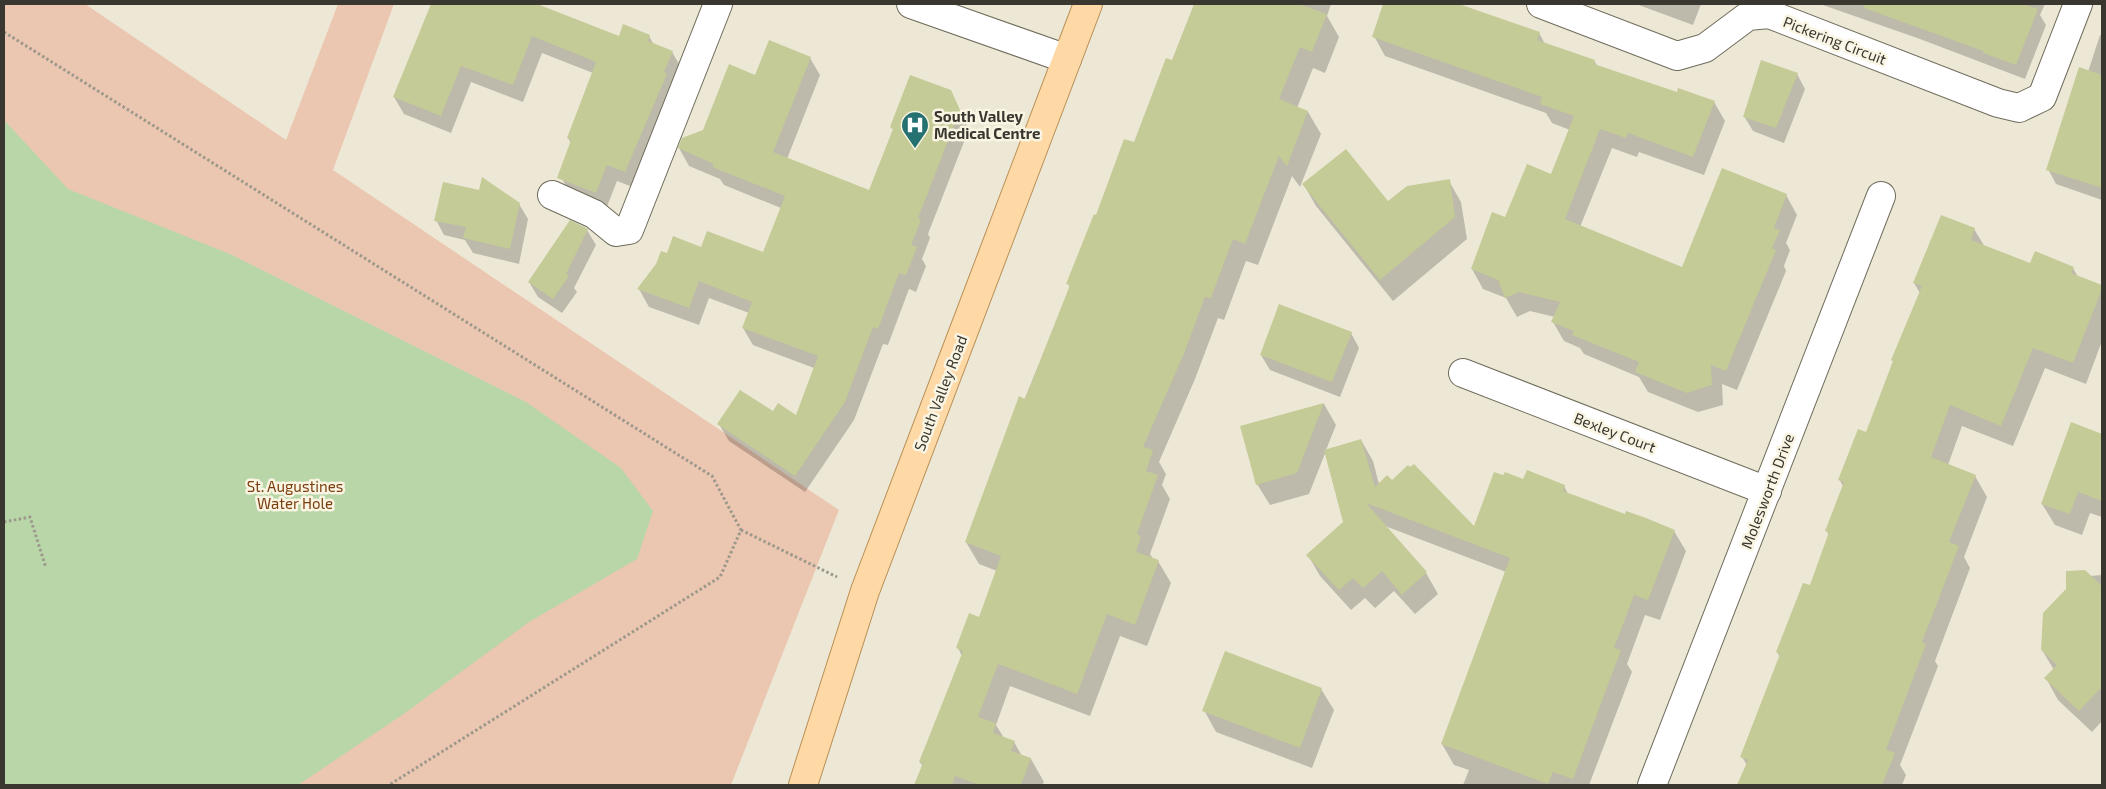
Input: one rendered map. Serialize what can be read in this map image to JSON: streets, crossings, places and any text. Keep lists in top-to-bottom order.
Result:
{
  "streets": {
    "main road": ["South Valley Road"],
    "street": ["Pickering Circuit", "Bexley Court", "Molesworth Drive"]
  },
  "crossings": [
    ["Bexley Court", "Molesworth Drive"]
  ],
  "parks": ["St. Augustines Water Hole"],
  "places": {
    "hospital": ["South Valley Medical Centre"]
  }
}
